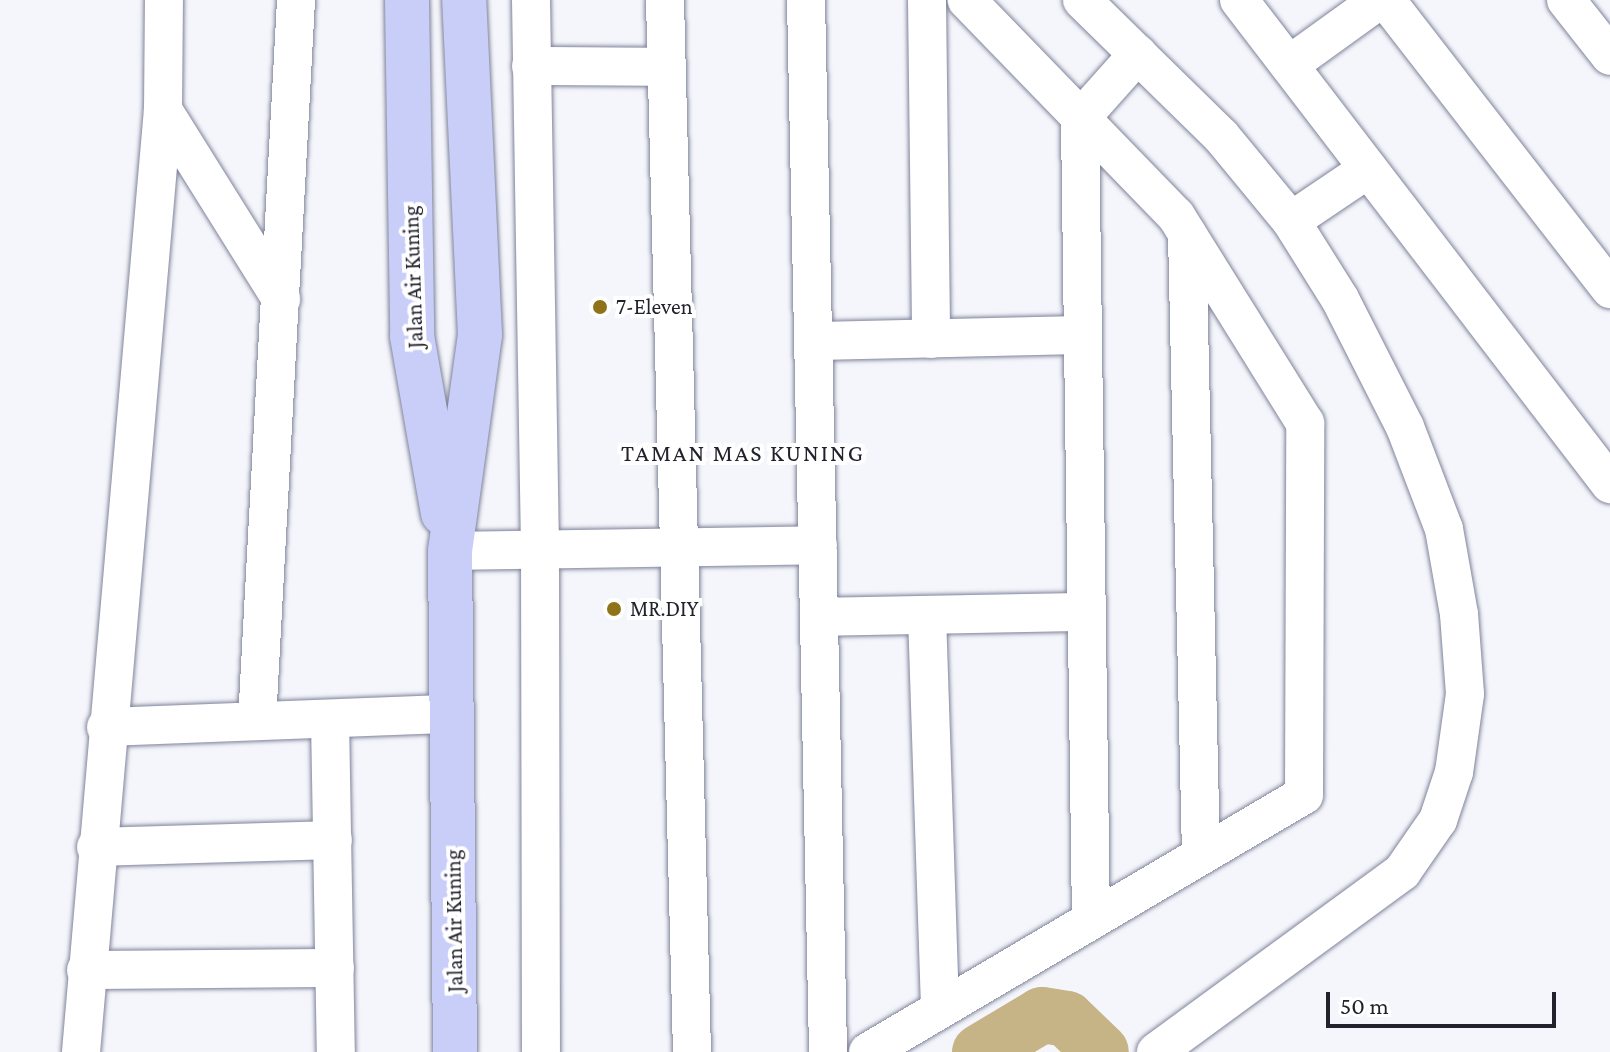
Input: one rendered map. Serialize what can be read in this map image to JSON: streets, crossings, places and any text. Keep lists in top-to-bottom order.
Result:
{
  "streets": {
    "main road": ["Jalan Air Kuning"]
  },
  "districts": ["TAMAN MAS KUNING"],
  "places": ["7-Eleven", "MR.DIY"],
  "scale_bar": "50 m"
}
